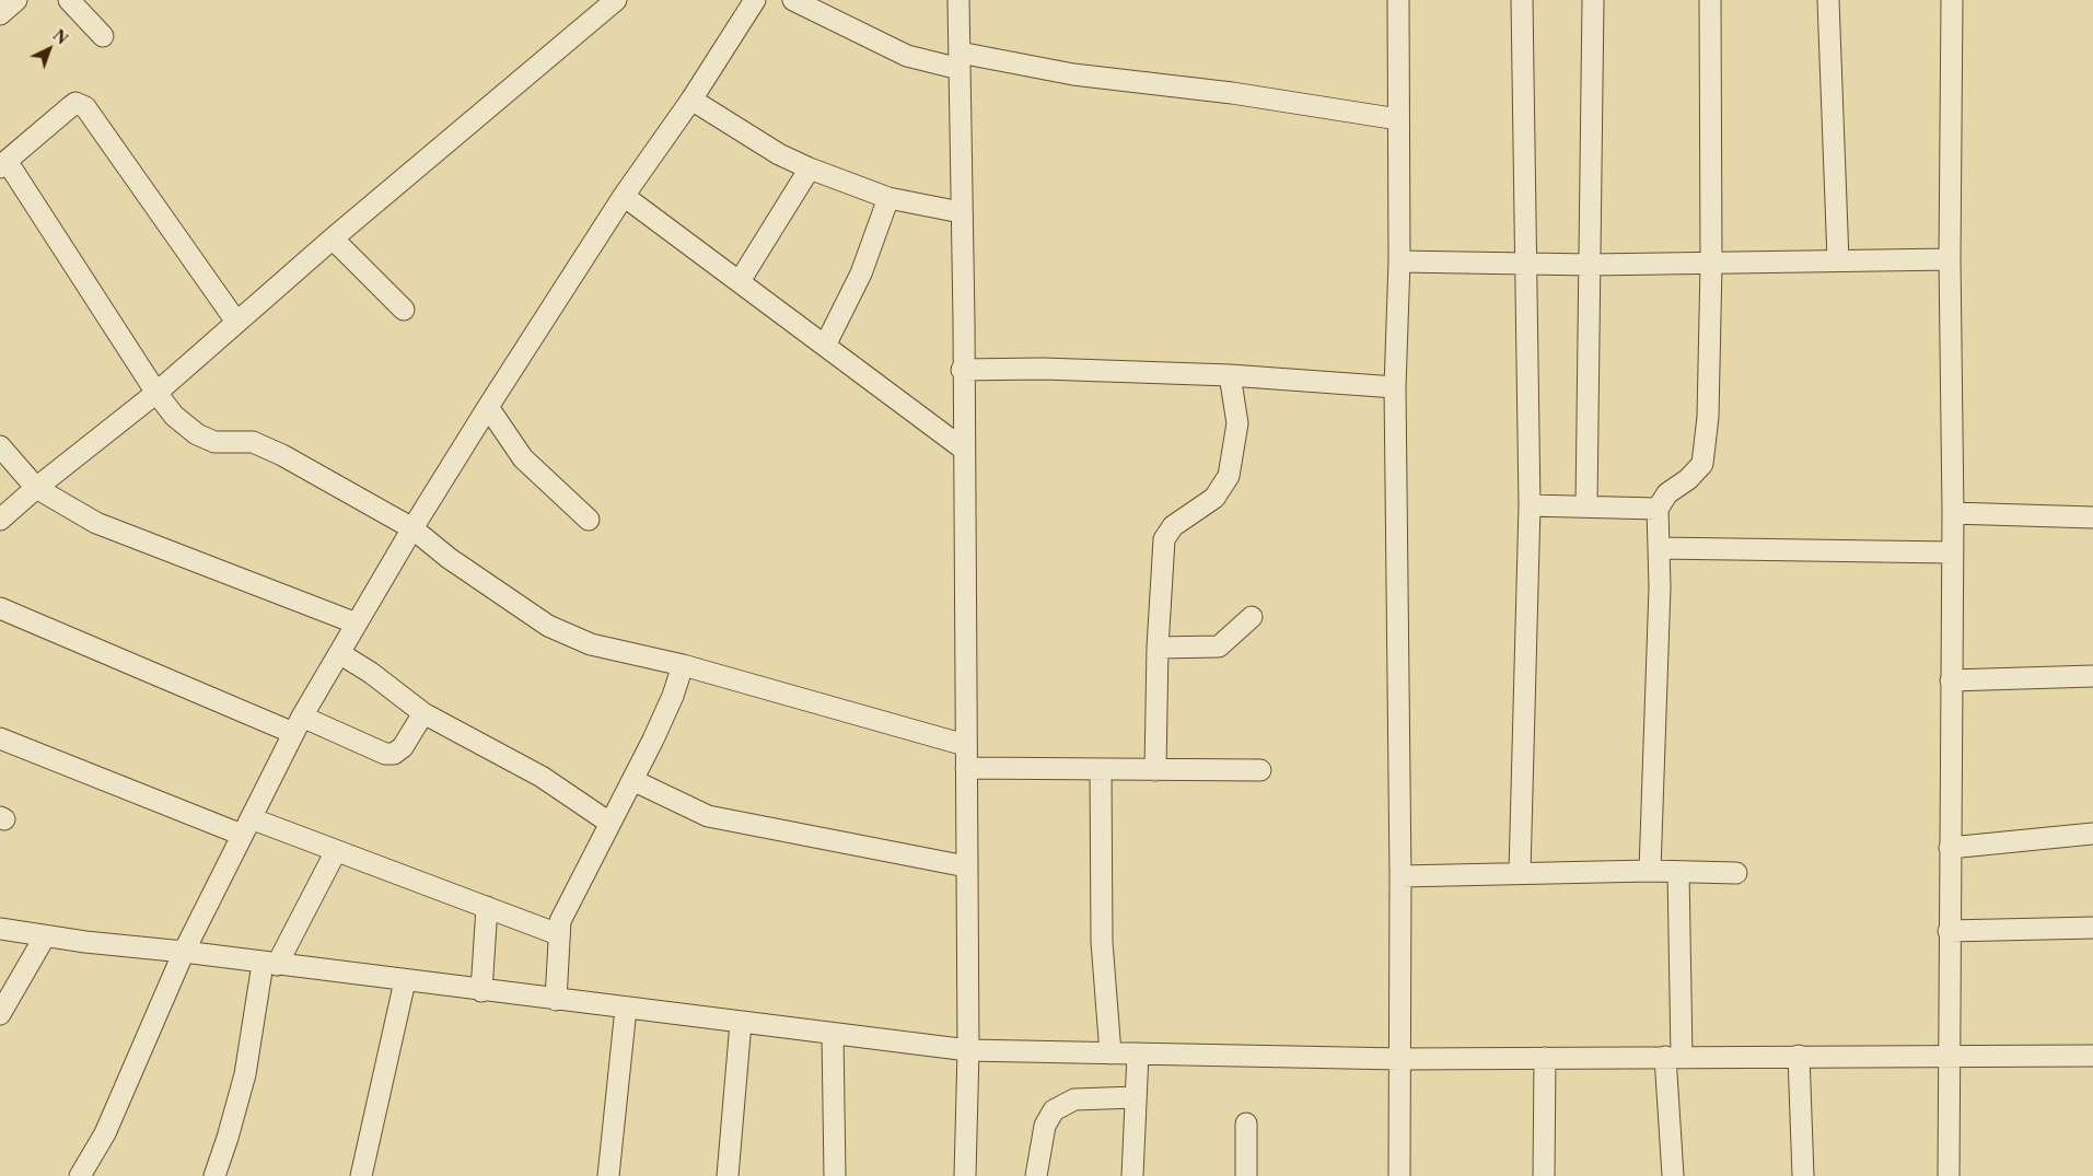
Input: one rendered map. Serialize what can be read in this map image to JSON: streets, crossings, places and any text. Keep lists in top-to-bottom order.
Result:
{
  "north": "top right"
}
